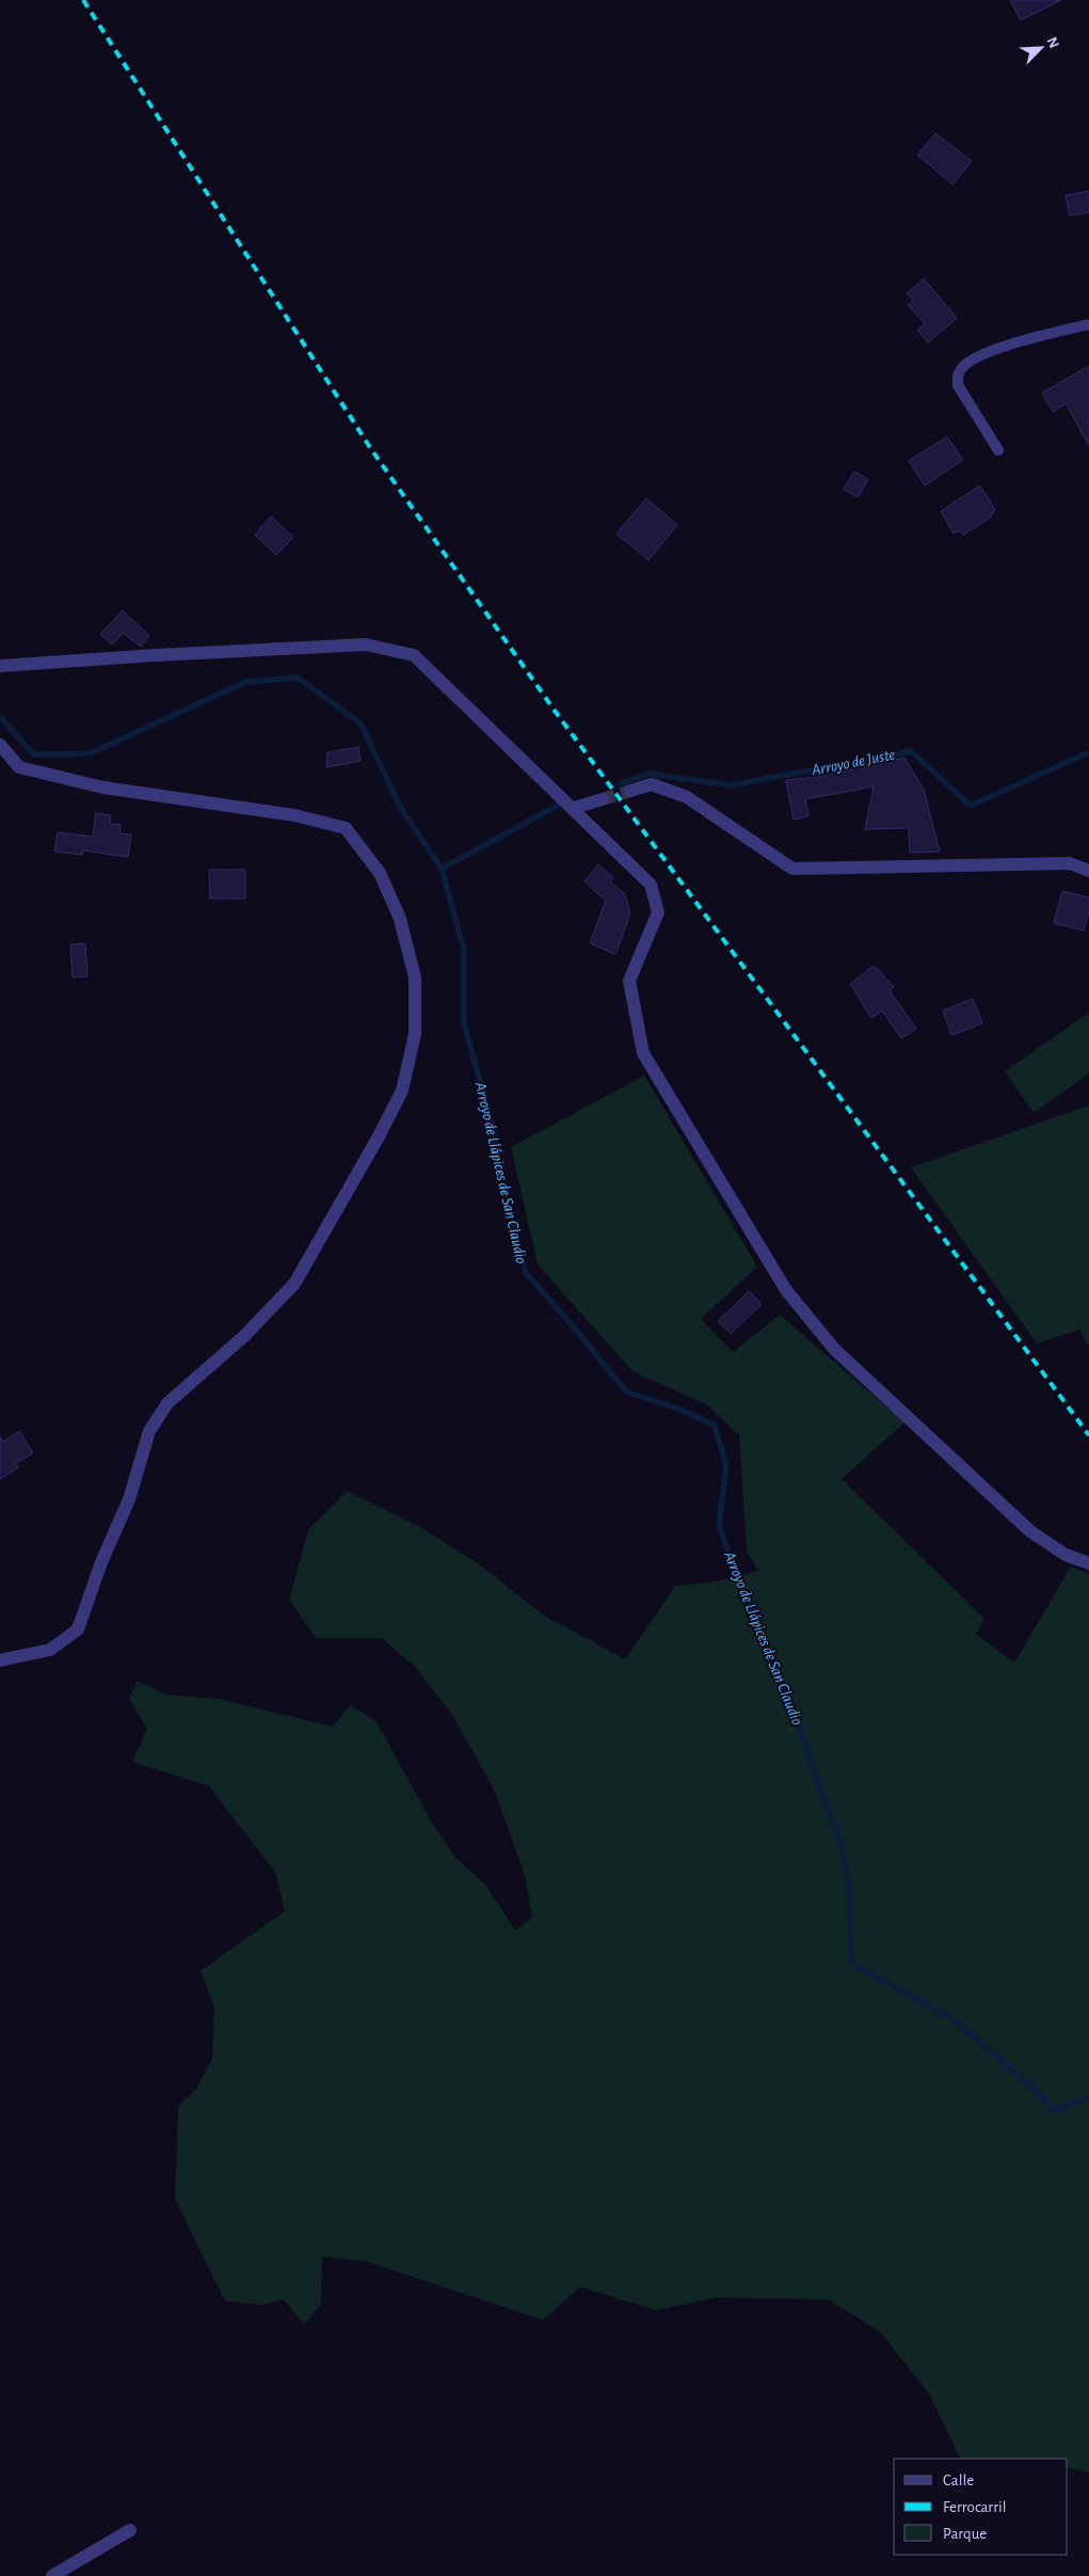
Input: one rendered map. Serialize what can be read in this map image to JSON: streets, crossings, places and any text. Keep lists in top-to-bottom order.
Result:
{
  "water": ["Arroyo de Juste", "Arroyo de Llápices de San Claudio"],
  "legend": ["Calle", "Ferrocarril", "Parque"],
  "north": "top right"
}
